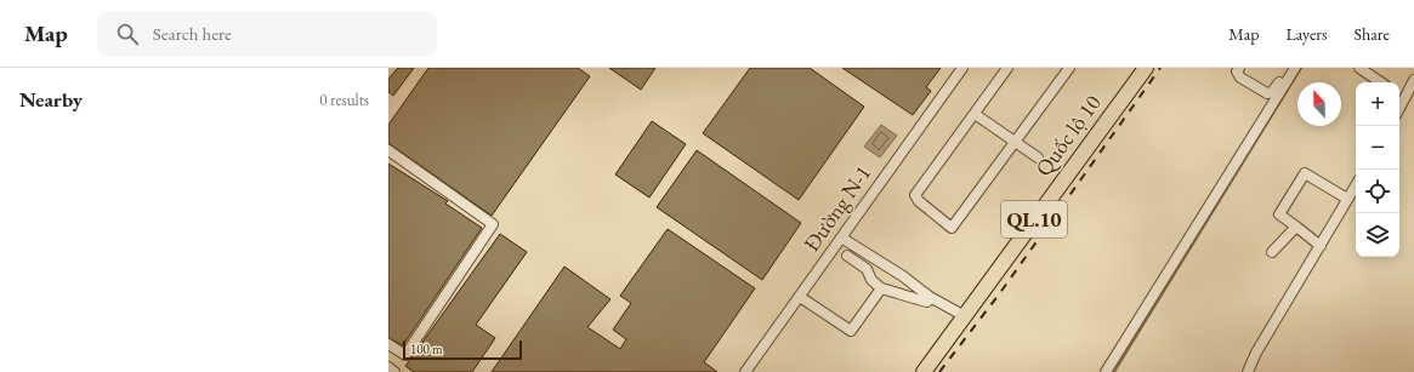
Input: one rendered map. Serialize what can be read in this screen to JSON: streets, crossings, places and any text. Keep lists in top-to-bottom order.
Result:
{
  "streets": {
    "highway": ["Quốc lộ 10", "QL.10"],
    "street": ["Đường N-1"]
  },
  "scale_bar": "100 m",
  "north": "top",
  "page": {
    "header": "Map",
    "search": "Search here",
    "nav": ["Map", "Layers", "Share"],
    "heading": ["Nearby", "0 results"],
    "map_buttons": ["+", "−"],
    "scale": "100 m"
  }
}
